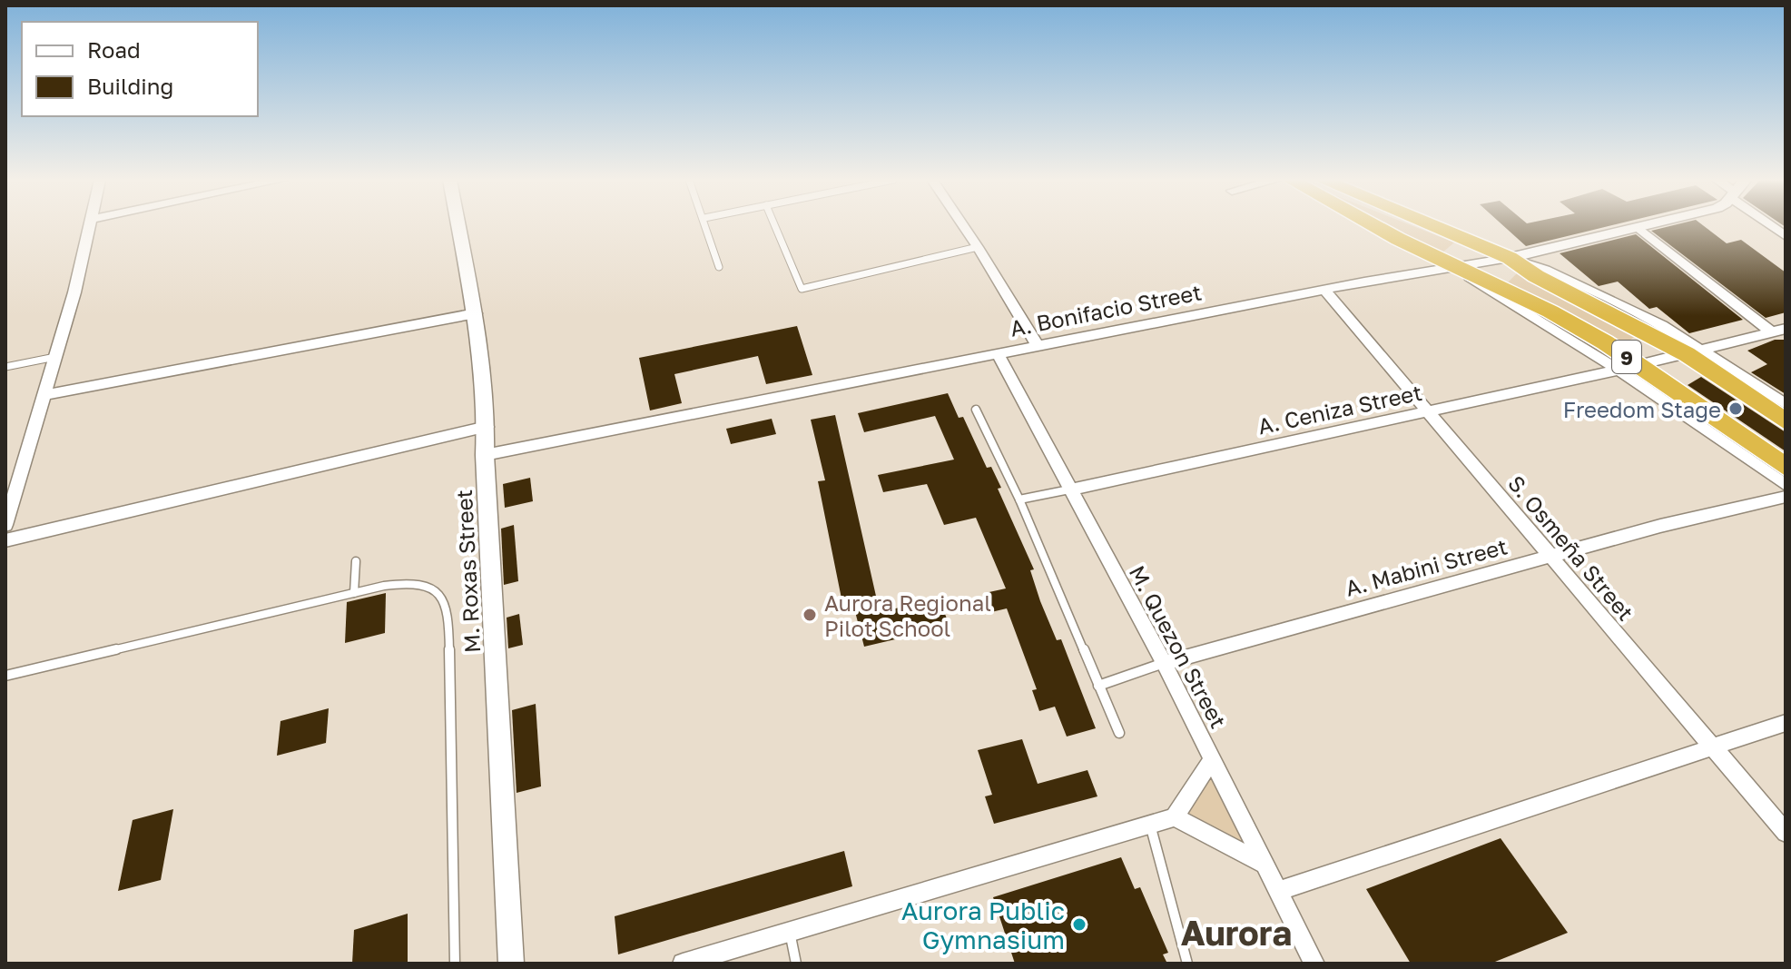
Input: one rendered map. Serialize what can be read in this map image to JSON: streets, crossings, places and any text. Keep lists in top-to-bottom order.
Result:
{
  "streets": {
    "highway": ["9"],
    "street": [
      "A. Bonifacio Street",
      "A. Ceniza Street",
      "S. Osmeña Street",
      "A. Mabini Street",
      "M. Roxas Street",
      "M. Quezon Street"
    ]
  },
  "crossings": [
    ["A. Bonifacio Street", "9"],
    ["A. Bonifacio Street", "S. Osmeña Street"],
    ["A. Bonifacio Street", "M. Roxas Street"],
    ["A. Bonifacio Street", "M. Quezon Street"],
    ["9", "A. Ceniza Street"],
    ["A. Ceniza Street", "S. Osmeña Street"],
    ["A. Ceniza Street", "M. Quezon Street"],
    ["S. Osmeña Street", "A. Mabini Street"],
    ["A. Mabini Street", "M. Quezon Street"]
  ],
  "districts": ["Aurora"],
  "places": ["Freedom Stage", "Aurora Regional Pilot School", "Aurora Public Gymnasium"],
  "legend": ["Road", "Building"]
}
